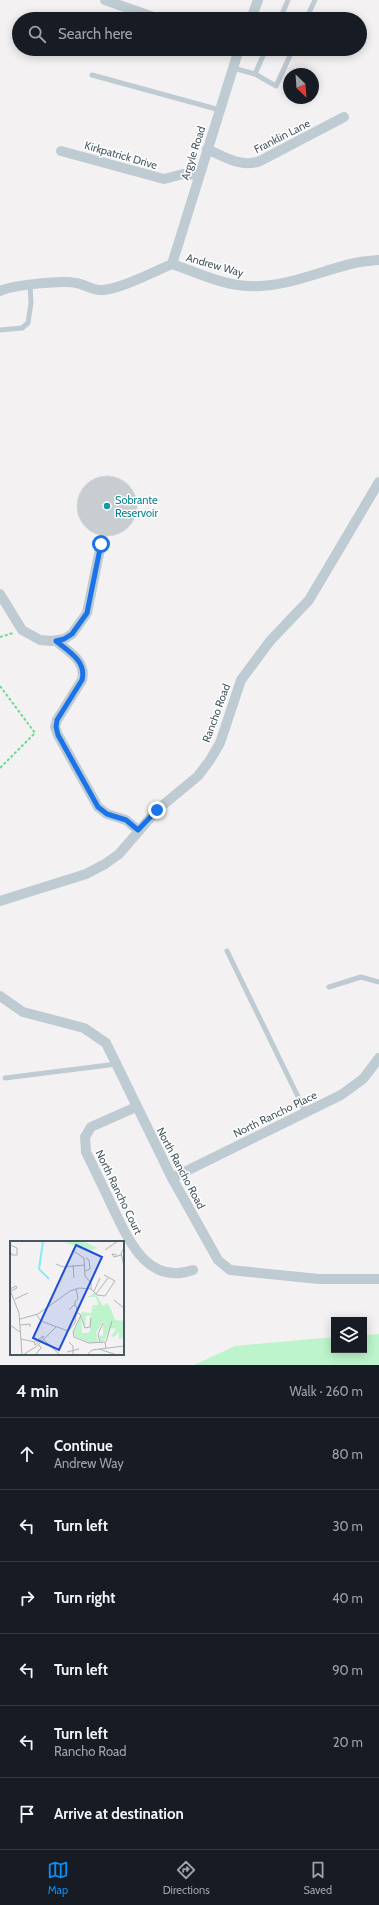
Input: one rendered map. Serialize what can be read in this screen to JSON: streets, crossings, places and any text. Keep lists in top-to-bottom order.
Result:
{
  "streets": {
    "street": [
      "Franklin Lane",
      "Argyle Road",
      "Kirkpatrick Drive",
      "Andrew Way",
      "Rancho Road",
      "North Rancho Place",
      "North Rancho Road",
      "North Rancho Court"
    ]
  },
  "crossings": [
    ["Franklin Lane", "Argyle Road"],
    ["Argyle Road", "Kirkpatrick Drive"],
    ["Argyle Road", "Andrew Way"],
    ["North Rancho Place", "North Rancho Road"],
    ["North Rancho Road", "North Rancho Court"]
  ],
  "places": ["Sobrante Reservoir"],
  "north": "bottom right",
  "page": {
    "search": "Search here",
    "heading": ["4 min", "Walk · 260 m"],
    "list": [
      ["Continue", "Andrew Way", "80 m"],
      ["Turn left", "30 m"],
      ["Turn right", "40 m"],
      ["Turn left", "90 m"],
      ["Turn left", "Rancho Road", "20 m"],
      "Arrive at destination"
    ],
    "nav": ["Map", "Directions", "Saved"]
  }
}
